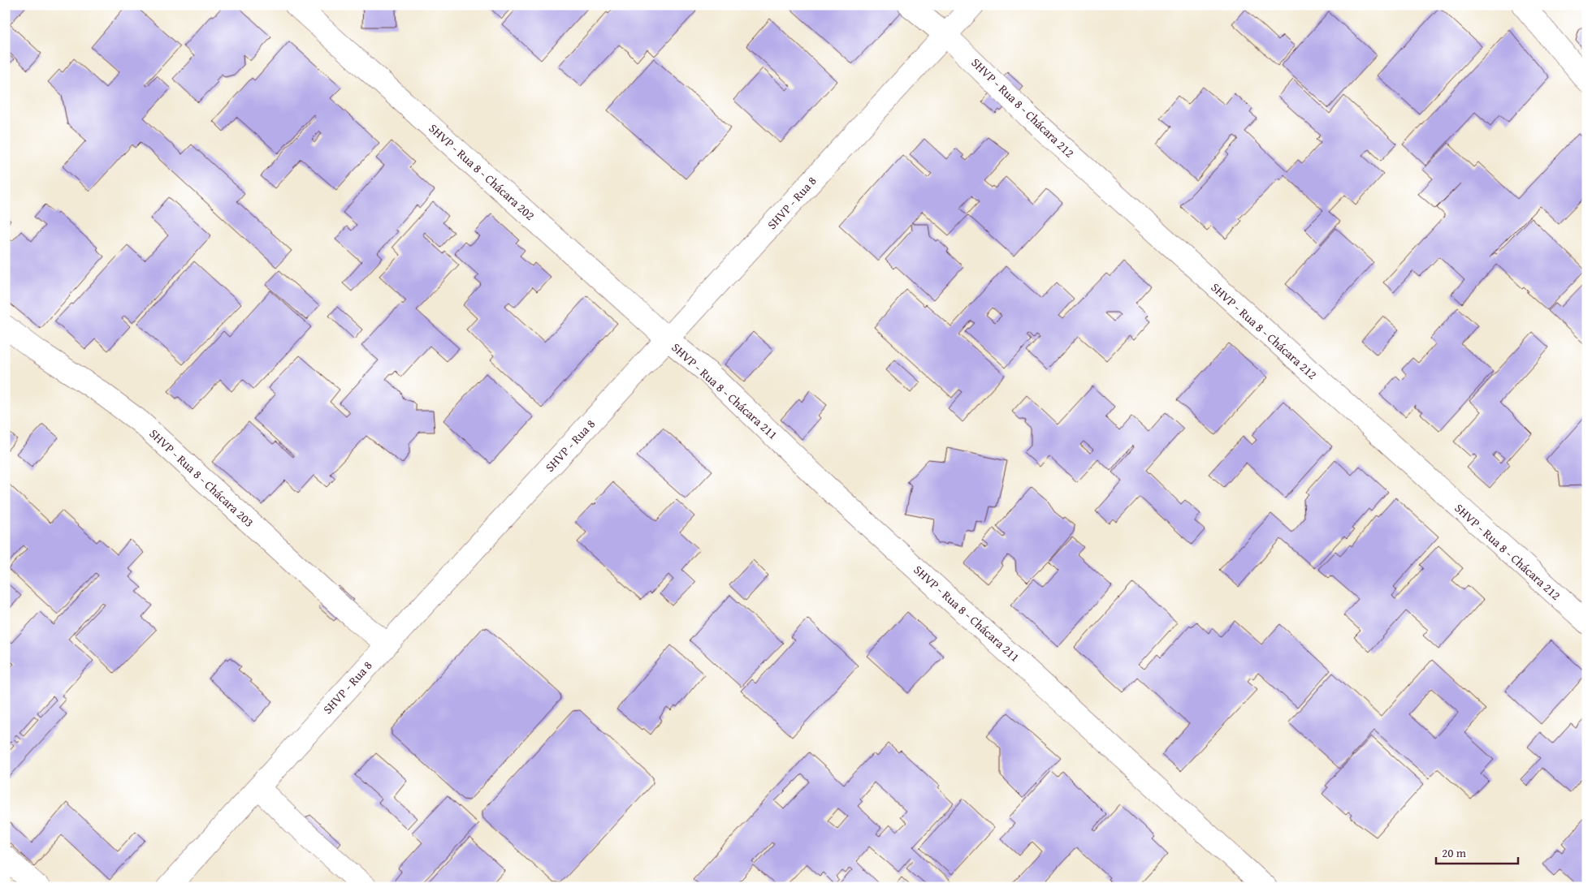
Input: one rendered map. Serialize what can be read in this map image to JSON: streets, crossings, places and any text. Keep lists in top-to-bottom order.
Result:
{
  "streets": {
    "street": [
      "SHVP - Rua 8 - Chácara 212",
      "SHVP - Rua 8 - Chácara 202",
      "SHVP - Rua 8",
      "SHVP - Rua 8 - Chácara 211",
      "SHVP - Rua 8 - Chácara 203"
    ]
  },
  "crossings": [
    ["SHVP - Rua 8 - Chácara 212", "SHVP - Rua 8"],
    ["SHVP - Rua 8 - Chácara 202", "SHVP - Rua 8"],
    ["SHVP - Rua 8 - Chácara 202", "SHVP - Rua 8 - Chácara 211"],
    ["SHVP - Rua 8", "SHVP - Rua 8 - Chácara 211"],
    ["SHVP - Rua 8", "SHVP - Rua 8 - Chácara 203"]
  ],
  "scale_bar": "20 m"
}
